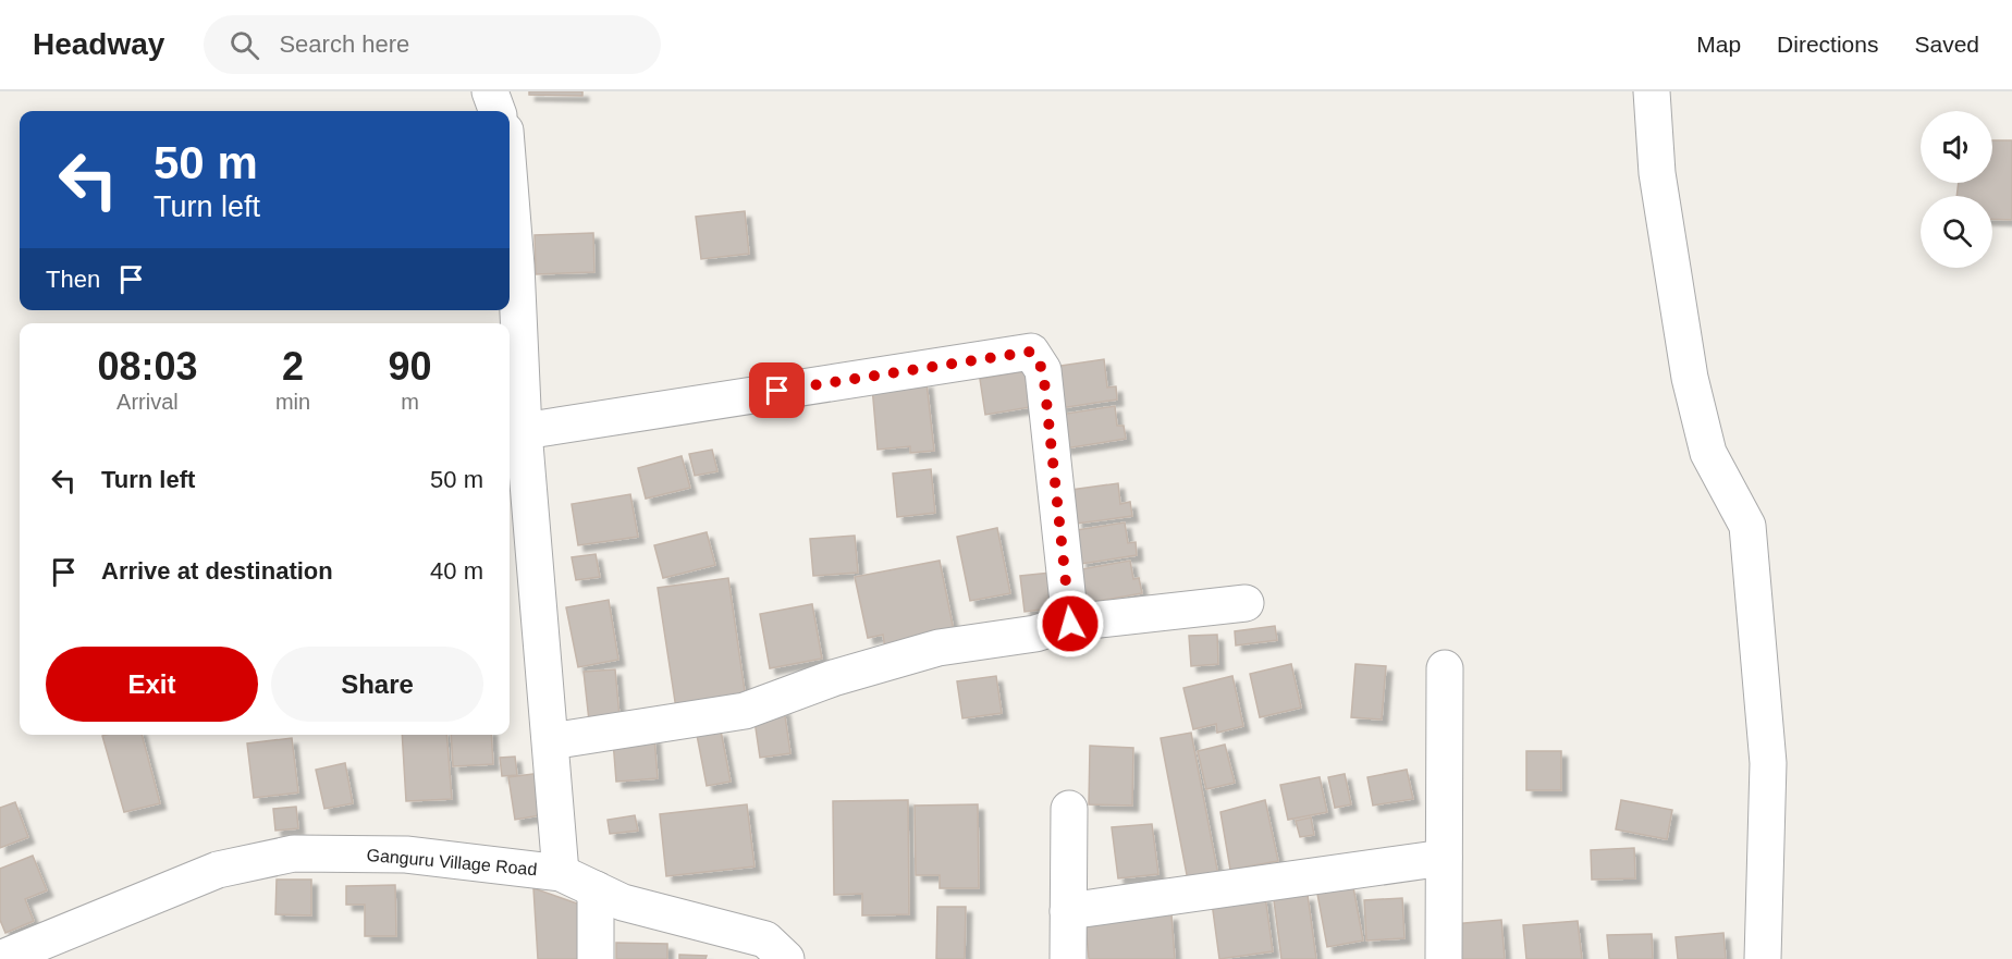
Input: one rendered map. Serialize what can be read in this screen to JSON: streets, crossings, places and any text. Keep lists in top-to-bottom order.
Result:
{
  "streets": {
    "street": ["Ganguru Village Road"]
  },
  "page": {
    "header": "Headway",
    "search": "Search here",
    "nav": ["Map", "Directions", "Saved"],
    "turn": ["50 m", "Turn left"],
    "then": "Then",
    "eta": [
      "08:03",
      "Arrival",
      "2",
      "min",
      "90",
      "m"
    ],
    "list": [
      {
        "name": "Turn left",
        "value": "50 m"
      },
      {
        "name": "Arrive at destination",
        "value": "40 m"
      }
    ],
    "buttons": ["Exit", "Share"]
  }
}
